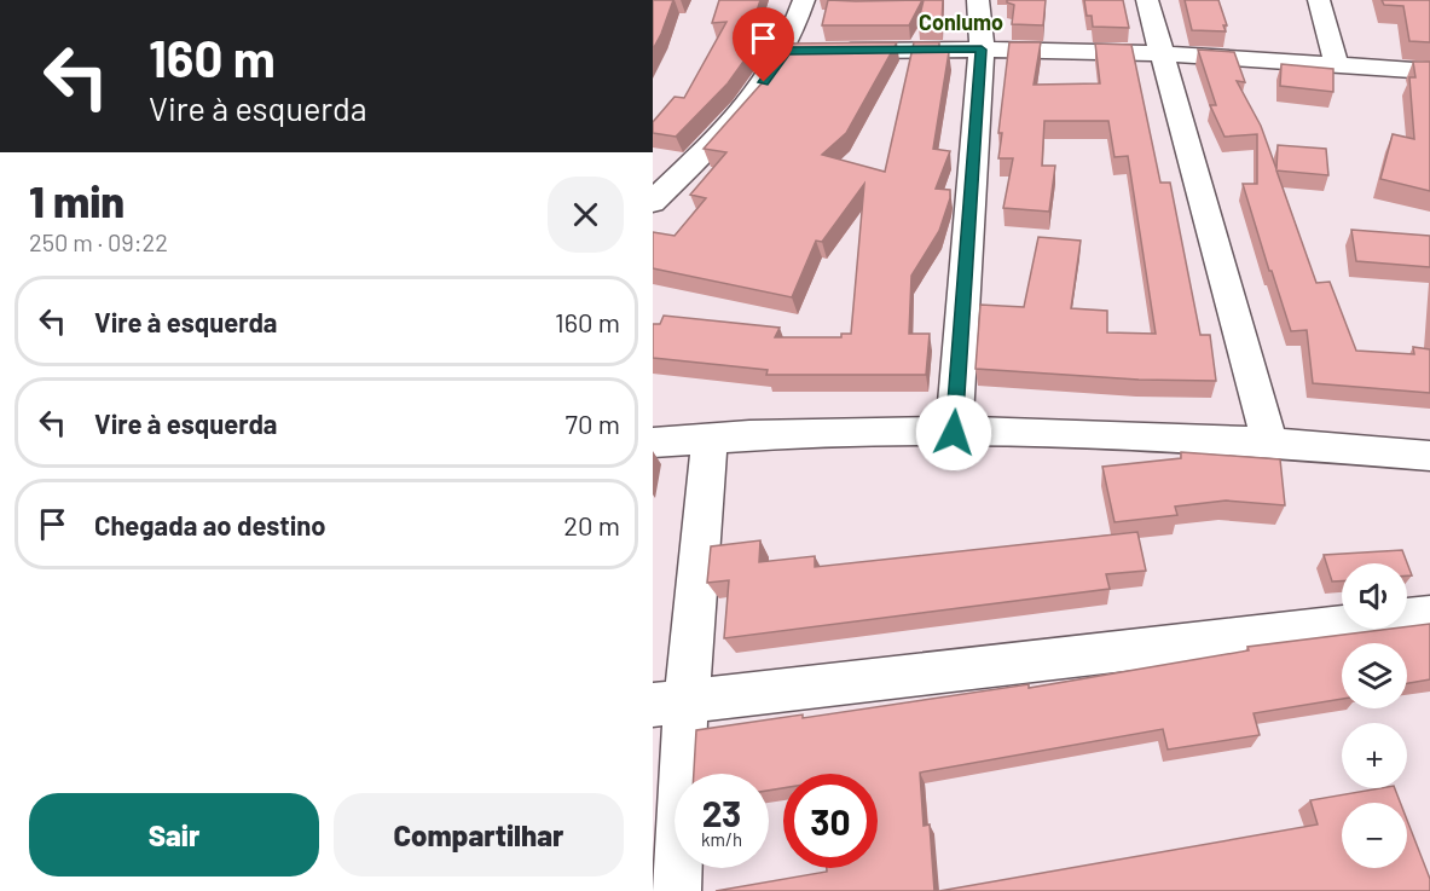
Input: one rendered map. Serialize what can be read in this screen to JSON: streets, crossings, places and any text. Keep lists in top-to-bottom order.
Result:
{
  "districts": ["Conlumo"],
  "page": {
    "turn": ["160 m", "Vire à esquerda"],
    "heading": ["1 min", "250 m · 09:22"],
    "list": [
      {
        "name": "Vire à esquerda",
        "value": "160 m"
      },
      {
        "name": "Vire à esquerda",
        "value": "70 m"
      },
      {
        "name": "Chegada ao destino",
        "value": "20 m"
      }
    ],
    "map_buttons": ["+", "−"],
    "speed": "23 km/h",
    "limit": "30",
    "buttons": ["Sair", "Compartilhar"]
  }
}
